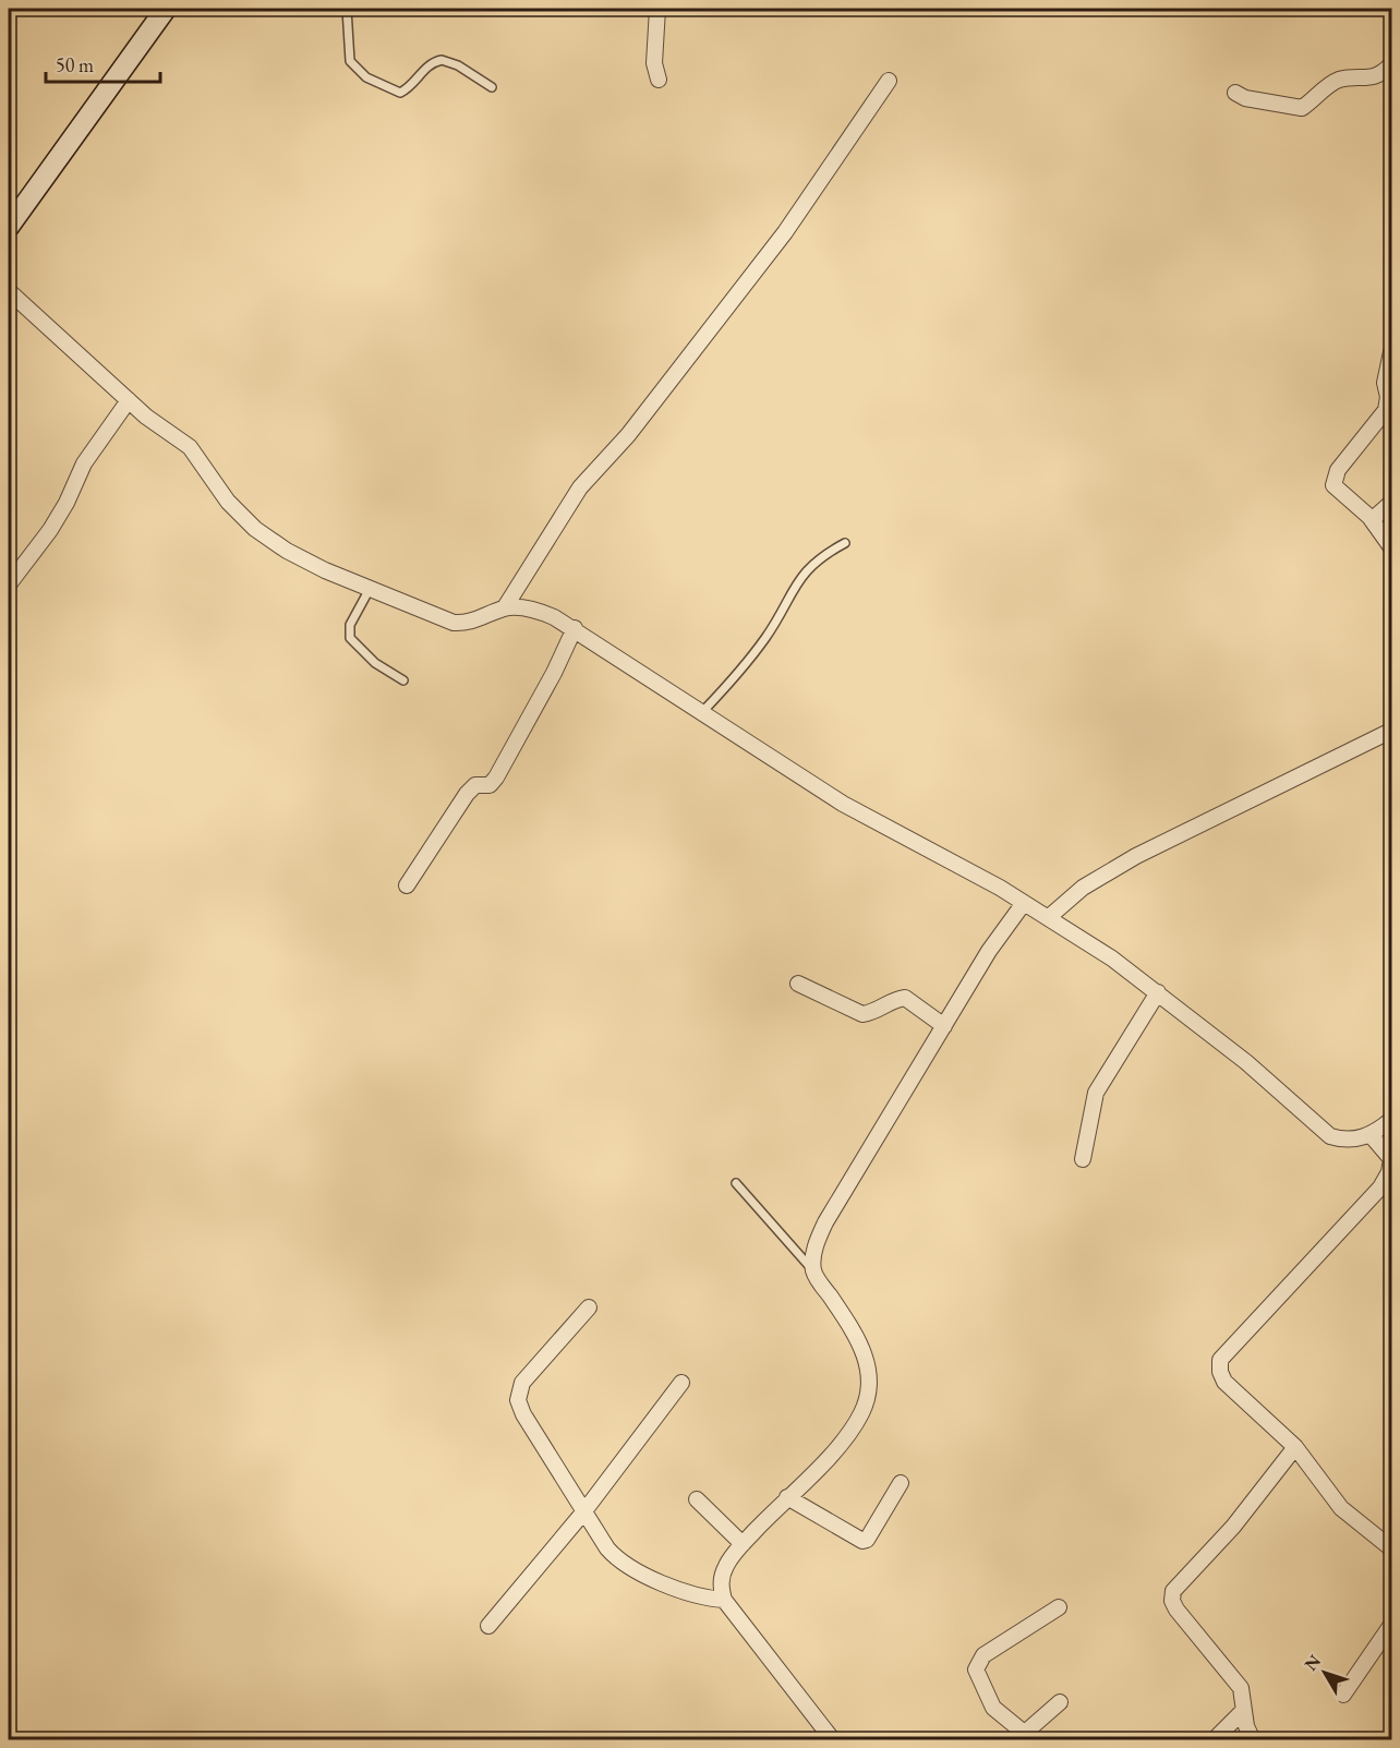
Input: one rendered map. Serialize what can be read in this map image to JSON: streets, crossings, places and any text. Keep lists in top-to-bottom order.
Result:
{
  "scale_bar": "50 m",
  "north": "top left"
}
